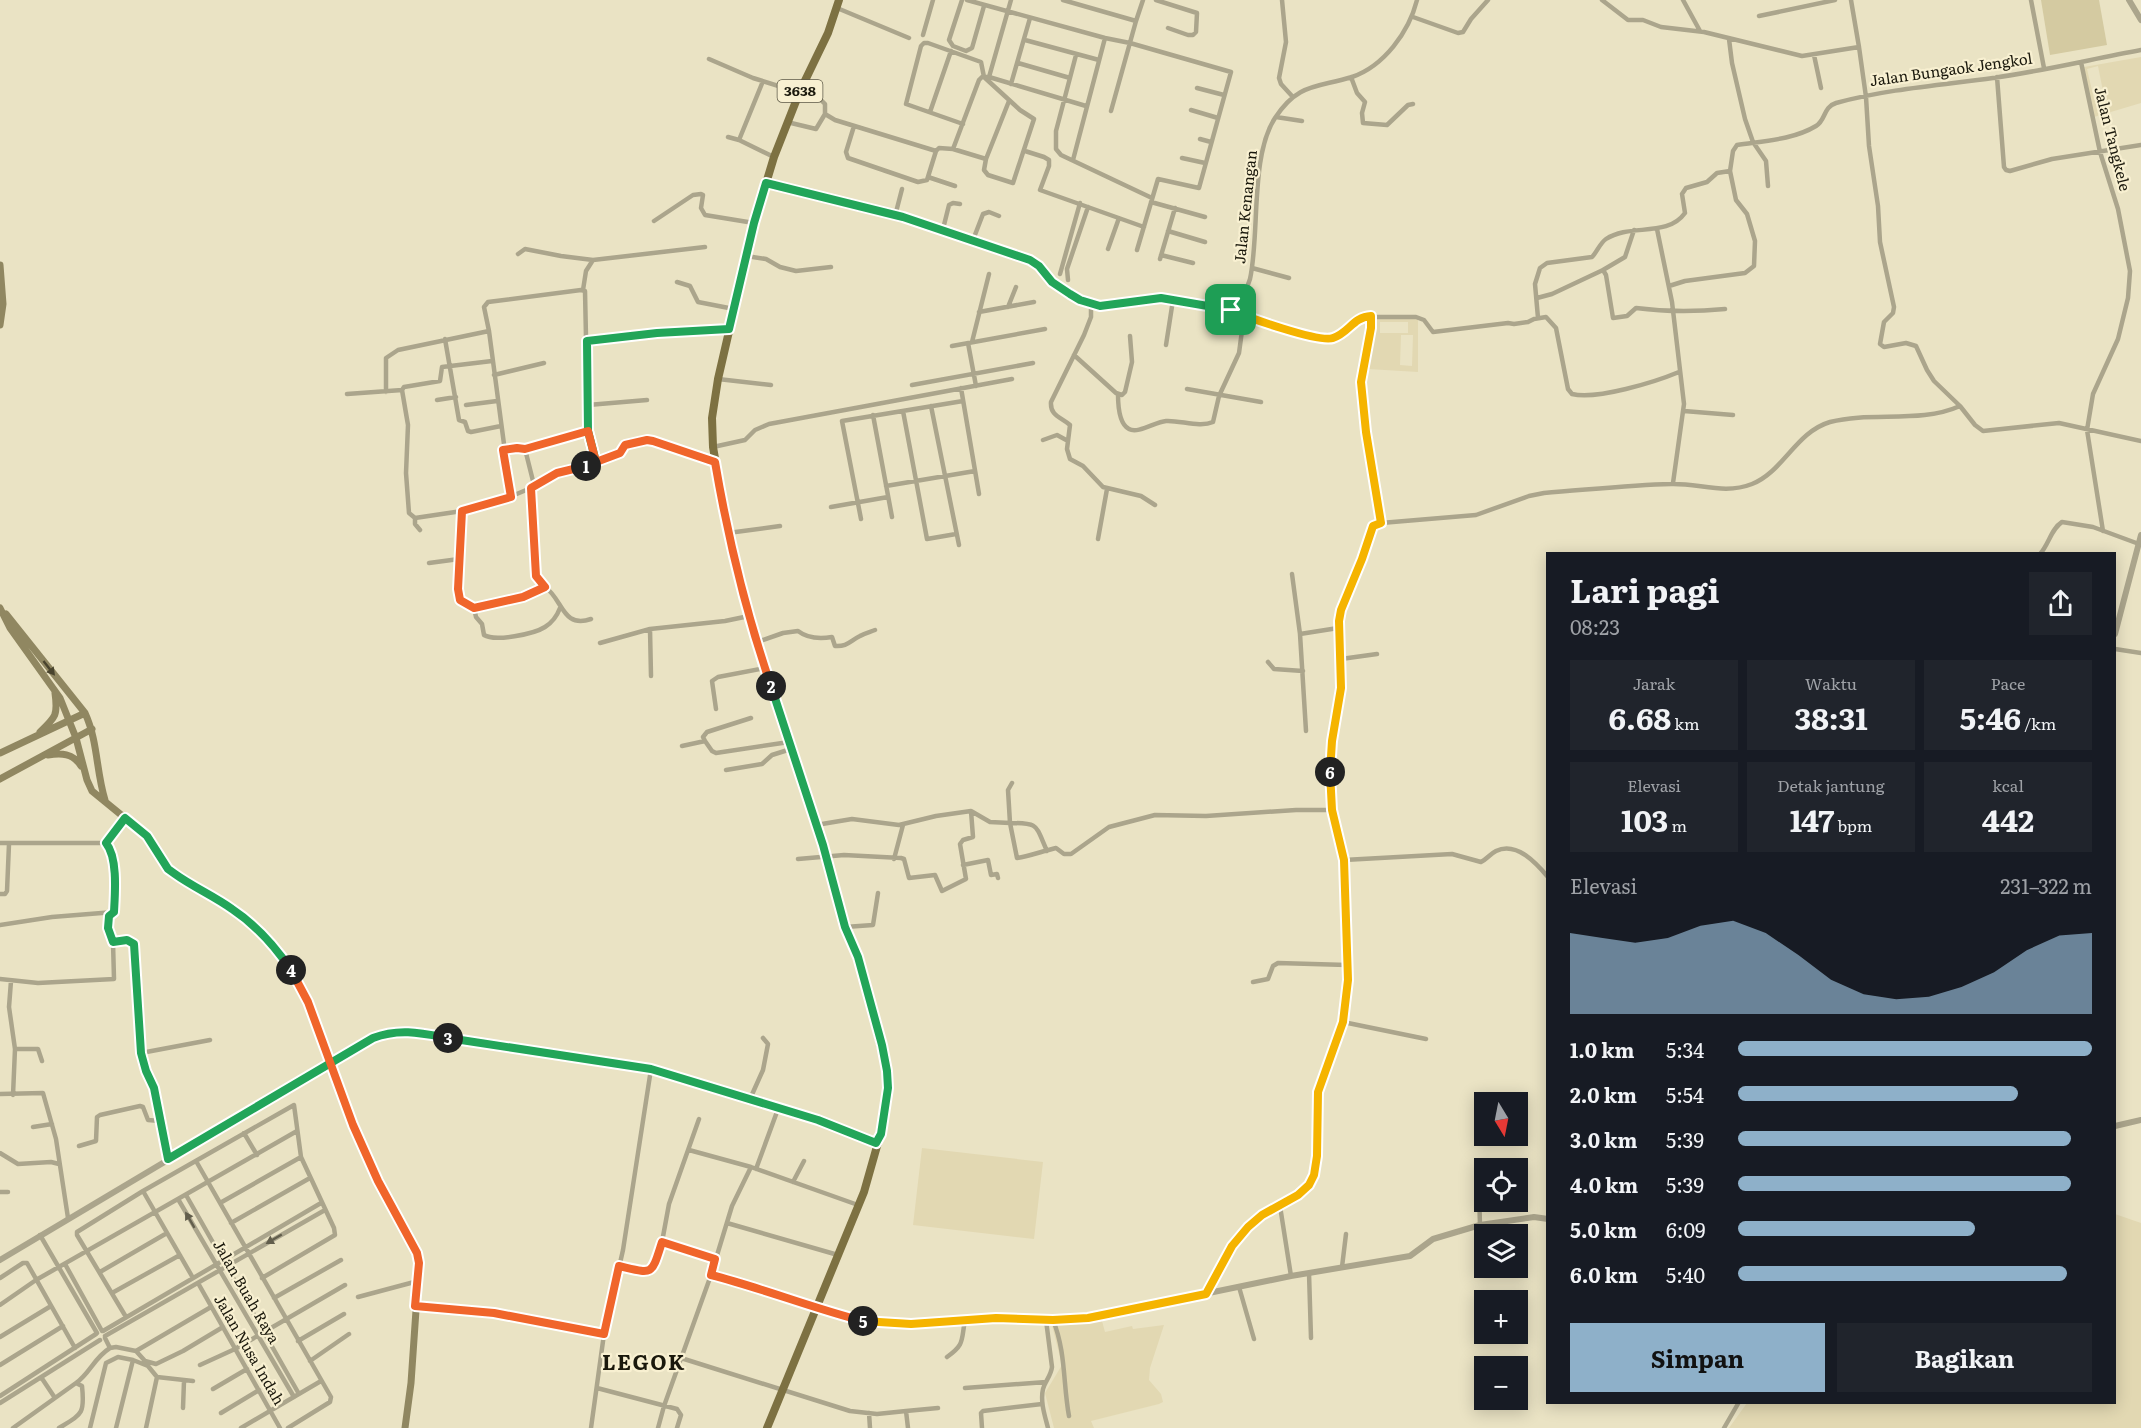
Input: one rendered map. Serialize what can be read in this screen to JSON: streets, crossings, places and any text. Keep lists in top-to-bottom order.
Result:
{
  "streets": {
    "main road": ["3638"],
    "street": [
      "Jalan Bungaok Jengkol",
      "Jalan Tangkele",
      "Jalan Kenangan",
      "Jalan Buah Raya",
      "Jalan Nusa Indah"
    ]
  },
  "crossings": [
    ["Jalan Bungaok Jengkol", "Jalan Tangkele"]
  ],
  "districts": ["LEGOK"],
  "north": "bottom",
  "page": {
    "pins": [
      "1",
      "2",
      "6",
      "4",
      "3",
      "5"
    ],
    "heading": ["Lari pagi", "08:23"],
    "stats": [
      ["Jarak", "6.68 km"],
      ["Waktu", "38:31"],
      ["Pace", "5:46 /km"],
      ["Elevasi", "103 m"],
      ["Detak jantung", "147 bpm"],
      ["kcal", "442"]
    ],
    "chart": ["Elevasi", "231–322 m"],
    "list": [
      {
        "name": "1.0 km",
        "note": "5:34"
      },
      {
        "name": "2.0 km",
        "note": "5:54"
      },
      {
        "name": "3.0 km",
        "note": "5:39"
      },
      {
        "name": "4.0 km",
        "note": "5:39"
      },
      {
        "name": "5.0 km",
        "note": "6:09"
      },
      {
        "name": "6.0 km",
        "note": "5:40"
      }
    ],
    "map_buttons": ["+", "−"],
    "buttons": ["Simpan", "Bagikan"]
  }
}
